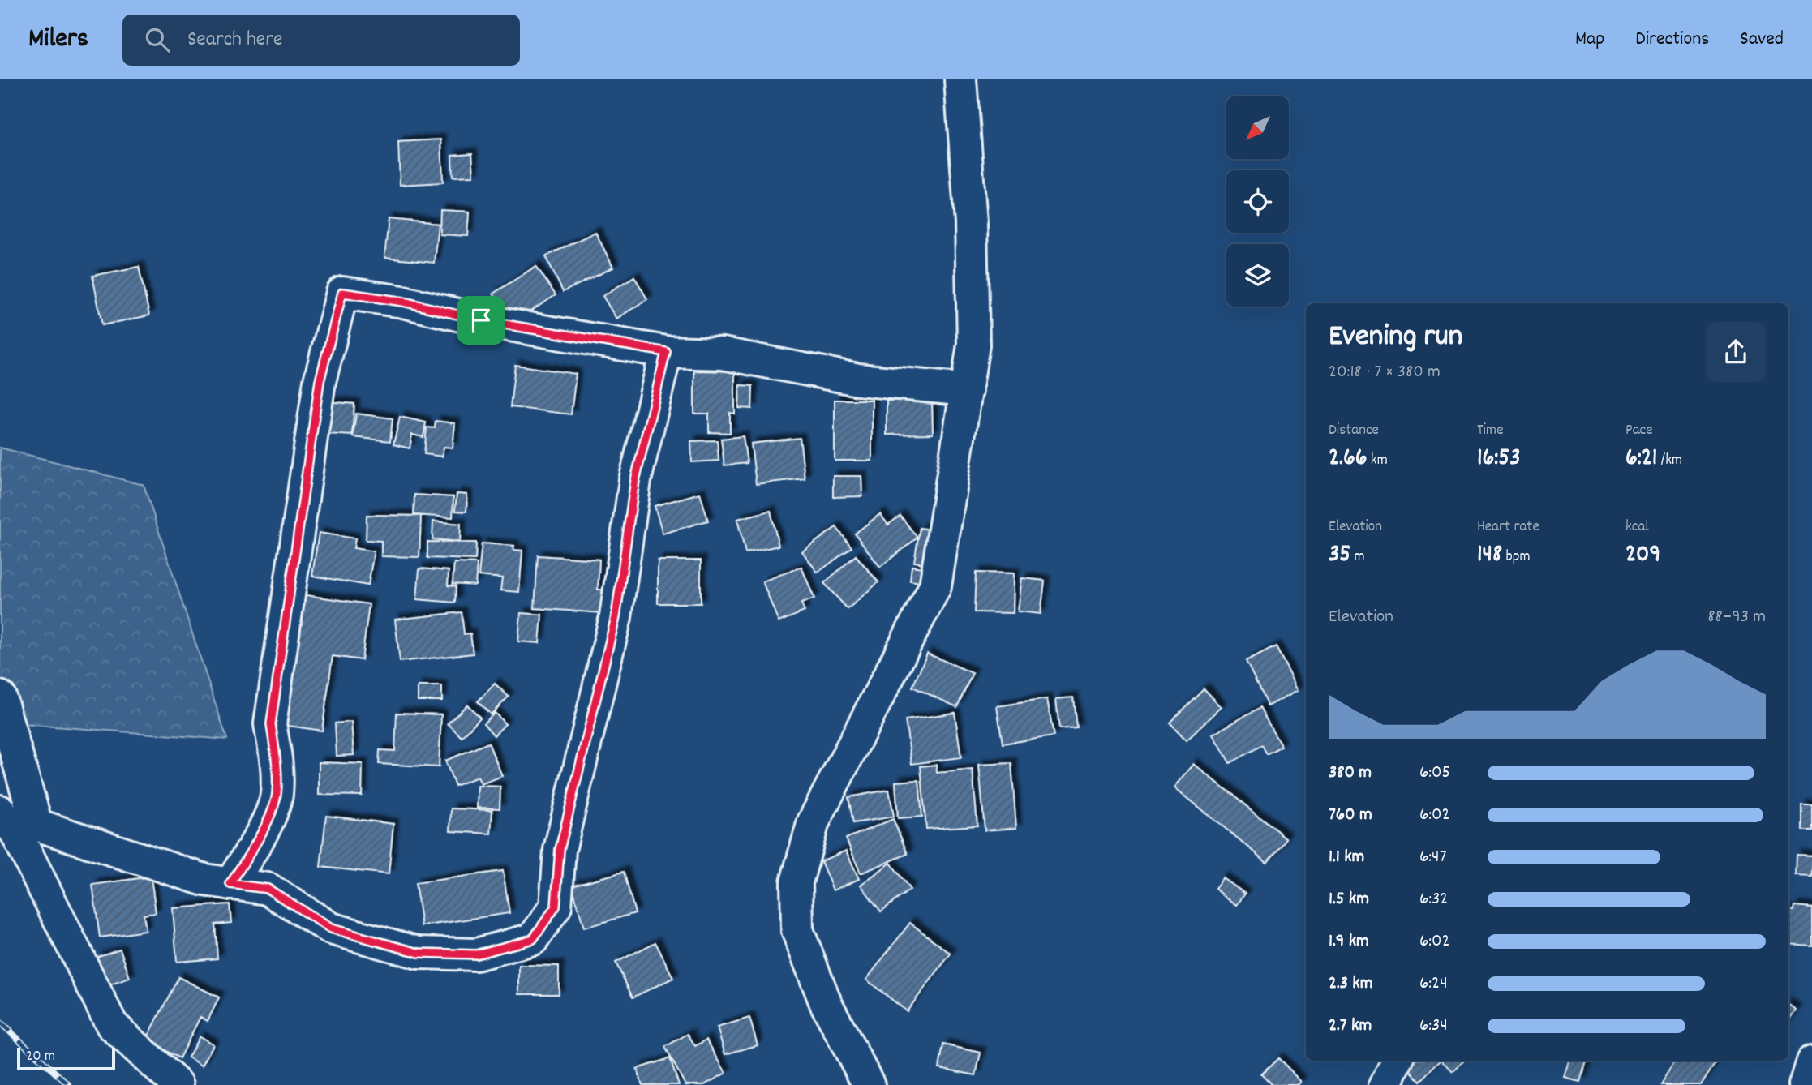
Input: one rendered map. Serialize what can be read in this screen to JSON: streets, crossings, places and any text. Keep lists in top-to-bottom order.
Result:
{
  "scale_bar": "20 m",
  "north": "bottom left",
  "page": {
    "header": "Milers",
    "search": "Search here",
    "nav": ["Map", "Directions", "Saved"],
    "heading": ["Evening run", "20:18 · 7 × 380 m"],
    "stats": [
      ["Distance", "2.66 km"],
      ["Time", "16:53"],
      ["Pace", "6:21 /km"],
      ["Elevation", "35 m"],
      ["Heart rate", "148 bpm"],
      ["kcal", "209"]
    ],
    "chart": ["Elevation", "88–93 m"],
    "list": [
      {
        "name": "380 m",
        "note": "6:05"
      },
      {
        "name": "760 m",
        "note": "6:02"
      },
      {
        "name": "1.1 km",
        "note": "6:47"
      },
      {
        "name": "1.5 km",
        "note": "6:32"
      },
      {
        "name": "1.9 km",
        "note": "6:02"
      },
      {
        "name": "2.3 km",
        "note": "6:24"
      },
      {
        "name": "2.7 km",
        "note": "6:34"
      }
    ],
    "scale": "20 m"
  }
}
